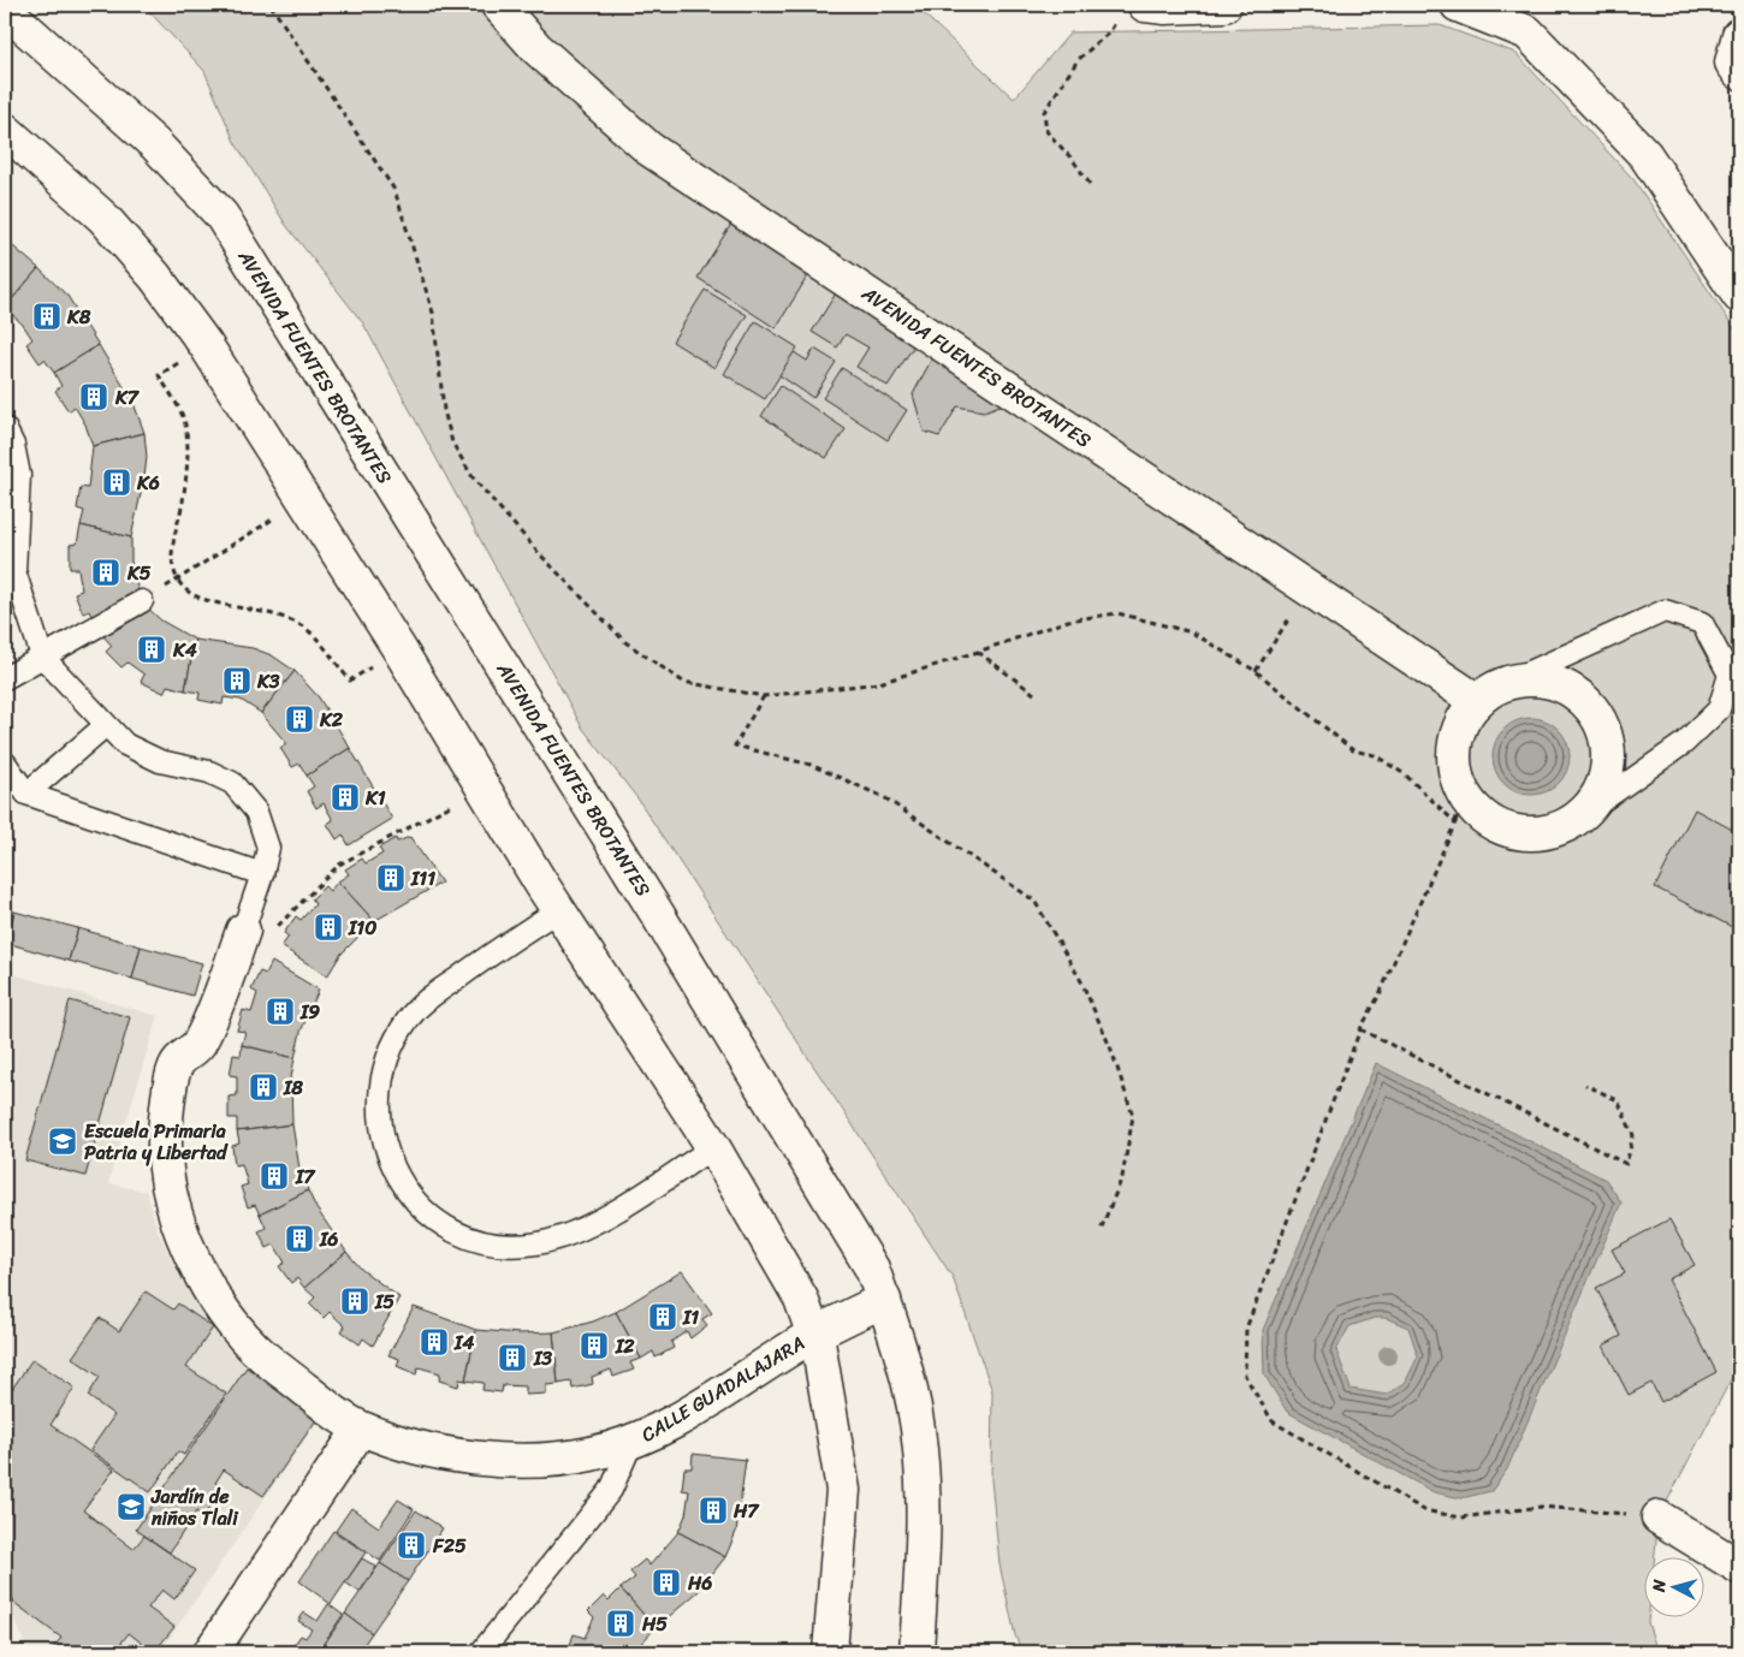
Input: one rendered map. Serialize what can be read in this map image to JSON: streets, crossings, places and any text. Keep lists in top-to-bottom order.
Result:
{
  "streets": {
    "street": ["AVENIDA FUENTES BROTANTES", "CALLE GUADALAJARA"]
  },
  "crossings": [
    ["AVENIDA FUENTES BROTANTES", "CALLE GUADALAJARA"]
  ],
  "places": {
    "building": [
      "K8",
      "K7",
      "K6",
      "K5",
      "K4",
      "K3",
      "K2",
      "K1",
      "I11",
      "I10",
      "I9",
      "I8",
      "I7",
      "I6",
      "I5",
      "I1",
      "I4",
      "I2",
      "I3",
      "H7",
      "F25",
      "H6",
      "H5"
    ],
    "school or university": ["Escuela Primaria Patria y Libertad", "Jardín de niños Tlali"]
  },
  "north": "left"
}
